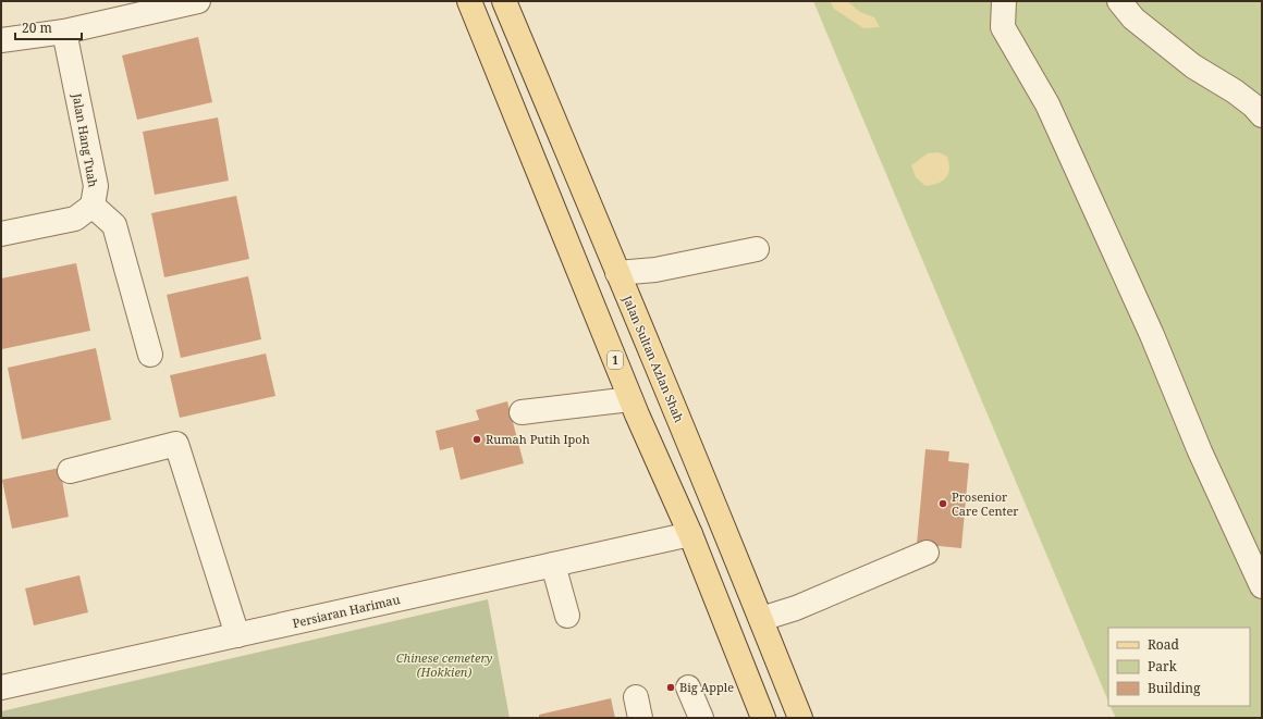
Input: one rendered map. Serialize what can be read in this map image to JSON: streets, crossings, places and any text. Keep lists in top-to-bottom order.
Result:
{
  "streets": {
    "main road": ["Jalan Sultan Azlan Shah", "1"],
    "street": ["Jalan Hang Tuah", "Persiaran Harimau"]
  },
  "crossings": [
    ["1", "Persiaran Harimau"]
  ],
  "parks": ["Chinese cemetery (Hokkien)"],
  "places": ["Rumah Putih Ipoh", "Prosenior Care Center", "Big Apple"],
  "legend": ["Road", "Park", "Building"],
  "scale_bar": "20 m"
}
